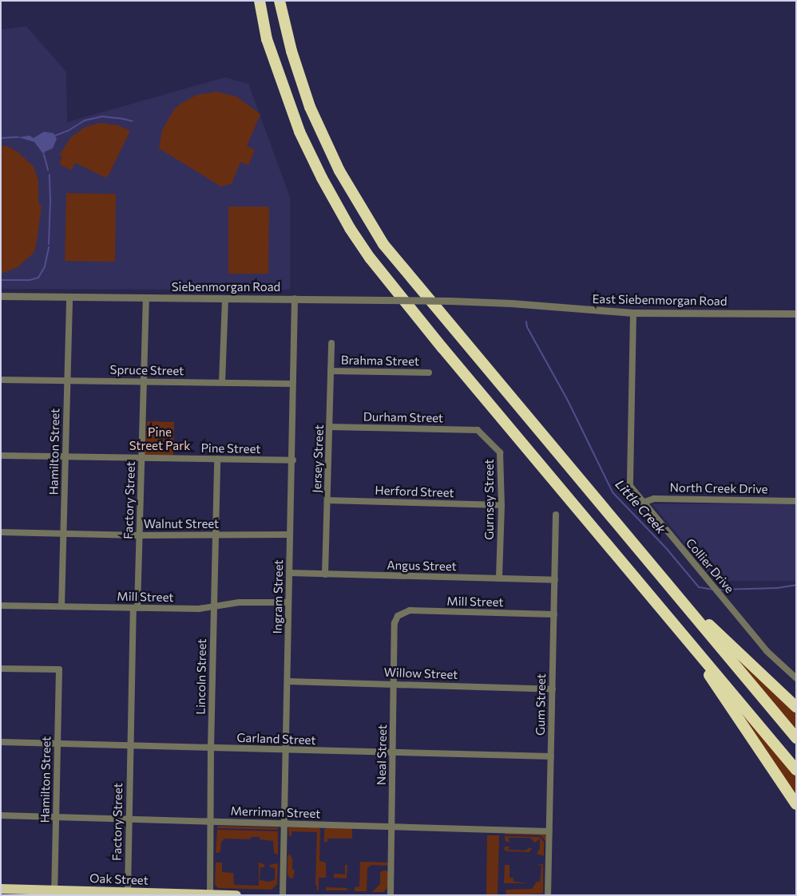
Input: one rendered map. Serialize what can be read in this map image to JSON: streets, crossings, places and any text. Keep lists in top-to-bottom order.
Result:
{
  "streets": {
    "highway": ["Oak Street"],
    "street": [
      "Siebenmorgan Road",
      "East Siebenmorgan Road",
      "Brahma Street",
      "Spruce Street",
      "Durham Street",
      "Pine Street",
      "Hamilton Street",
      "Jersey Street",
      "North Creek Drive",
      "Herford Street",
      "Gurnsey Street",
      "Factory Street",
      "Walnut Street",
      "Angus Street",
      "Collier Drive",
      "Mill Street",
      "Ingram Street",
      "Willow Street",
      "Lincoln Street",
      "Gum Street",
      "Garland Street",
      "Neal Street",
      "Merriman Street"
    ]
  },
  "crossings": [
    ["Siebenmorgan Road", "East Siebenmorgan Road"],
    ["Siebenmorgan Road", "Hamilton Street"],
    ["Siebenmorgan Road", "Factory Street"],
    ["Siebenmorgan Road", "Ingram Street"],
    ["East Siebenmorgan Road", "Collier Drive"],
    ["Brahma Street", "Jersey Street"],
    ["Spruce Street", "Hamilton Street"],
    ["Spruce Street", "Factory Street"],
    ["Spruce Street", "Ingram Street"],
    ["Durham Street", "Jersey Street"],
    ["Durham Street", "Gurnsey Street"],
    ["Pine Street", "Hamilton Street"],
    ["Pine Street", "Factory Street"],
    ["Pine Street", "Ingram Street"],
    ["Pine Street", "Lincoln Street"],
    ["Hamilton Street", "Walnut Street"],
    ["Hamilton Street", "Mill Street"],
    ["Hamilton Street", "Garland Street"],
    ["Hamilton Street", "Merriman Street"],
    ["Hamilton Street", "Oak Street"],
    ["Jersey Street", "Herford Street"],
    ["Jersey Street", "Angus Street"],
    ["North Creek Drive", "Collier Drive"],
    ["Herford Street", "Gurnsey Street"],
    ["Gurnsey Street", "Angus Street"],
    ["Factory Street", "Walnut Street"],
    ["Factory Street", "Mill Street"],
    ["Factory Street", "Garland Street"],
    ["Factory Street", "Merriman Street"],
    ["Factory Street", "Oak Street"],
    ["Walnut Street", "Ingram Street"],
    ["Walnut Street", "Lincoln Street"],
    ["Angus Street", "Ingram Street"],
    ["Angus Street", "Gum Street"],
    ["Mill Street", "Ingram Street"],
    ["Mill Street", "Lincoln Street"],
    ["Mill Street", "Gum Street"],
    ["Mill Street", "Neal Street"],
    ["Ingram Street", "Willow Street"],
    ["Ingram Street", "Garland Street"],
    ["Ingram Street", "Merriman Street"],
    ["Willow Street", "Gum Street"],
    ["Willow Street", "Neal Street"],
    ["Lincoln Street", "Garland Street"],
    ["Lincoln Street", "Merriman Street"],
    ["Lincoln Street", "Oak Street"],
    ["Gum Street", "Garland Street"],
    ["Gum Street", "Merriman Street"],
    ["Garland Street", "Neal Street"],
    ["Neal Street", "Merriman Street"]
  ],
  "water": ["Little Creek"],
  "parks": ["Pine Street Park"]
}
